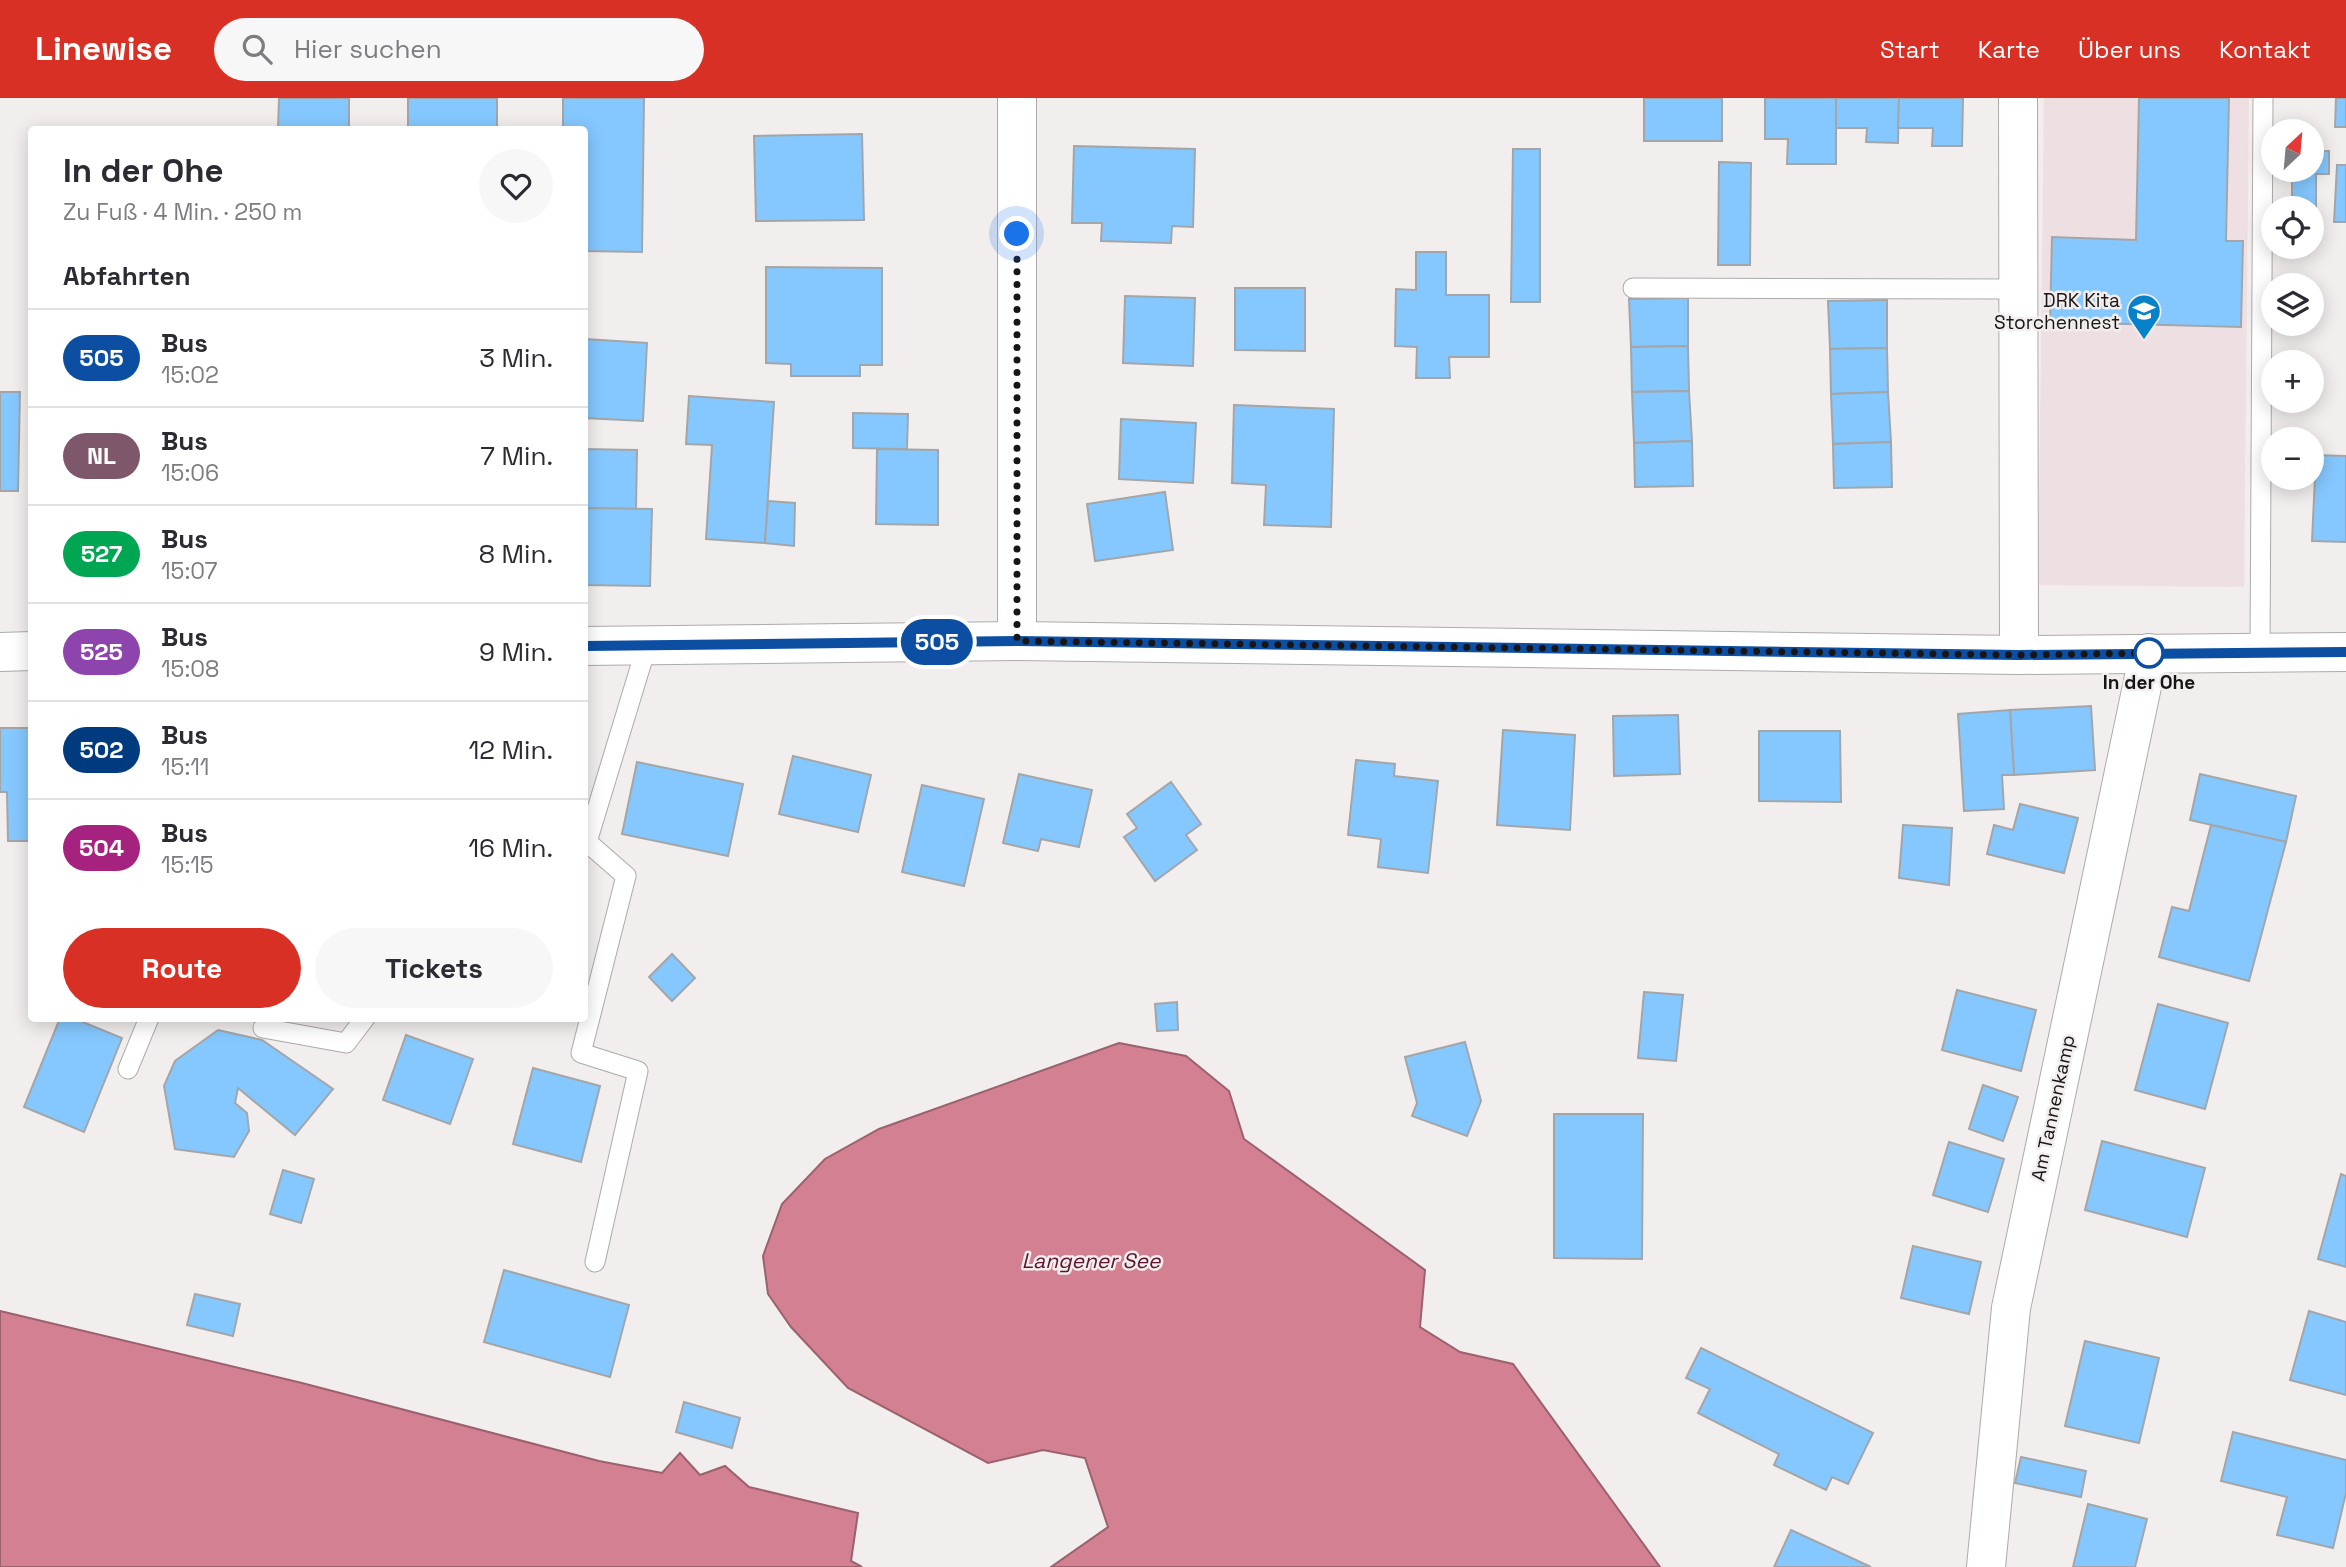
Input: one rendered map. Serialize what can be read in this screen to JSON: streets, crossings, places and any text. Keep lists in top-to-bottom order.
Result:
{
  "streets": {
    "street": ["Am Tannenkamp"]
  },
  "water": ["Langener See"],
  "places": {
    "school or university": ["DRK Kita Storchennest"],
    "other": ["In der Ohe"]
  },
  "lines": ["bus line 505"],
  "north": "top right",
  "page": {
    "header": "Linewise",
    "search": "Hier suchen",
    "nav": [
      "Start",
      "Karte",
      "Über uns",
      "Kontakt"
    ],
    "on_map": "505",
    "map_buttons": ["+", "−"],
    "heading": [
      ["In der Ohe", "Zu Fuß · 4 Min. · 250 m"],
      "Abfahrten"
    ],
    "list": [
      {
        "mark": "505",
        "name": "Bus",
        "note": "15:02",
        "value": "3 Min."
      },
      {
        "mark": "NL",
        "name": "Bus",
        "note": "15:06",
        "value": "7 Min."
      },
      {
        "mark": "527",
        "name": "Bus",
        "note": "15:07",
        "value": "8 Min."
      },
      {
        "mark": "525",
        "name": "Bus",
        "note": "15:08",
        "value": "9 Min."
      },
      {
        "mark": "502",
        "name": "Bus",
        "note": "15:11",
        "value": "12 Min."
      },
      {
        "mark": "504",
        "name": "Bus",
        "note": "15:15",
        "value": "16 Min."
      }
    ],
    "buttons": ["Route", "Tickets"]
  }
}
